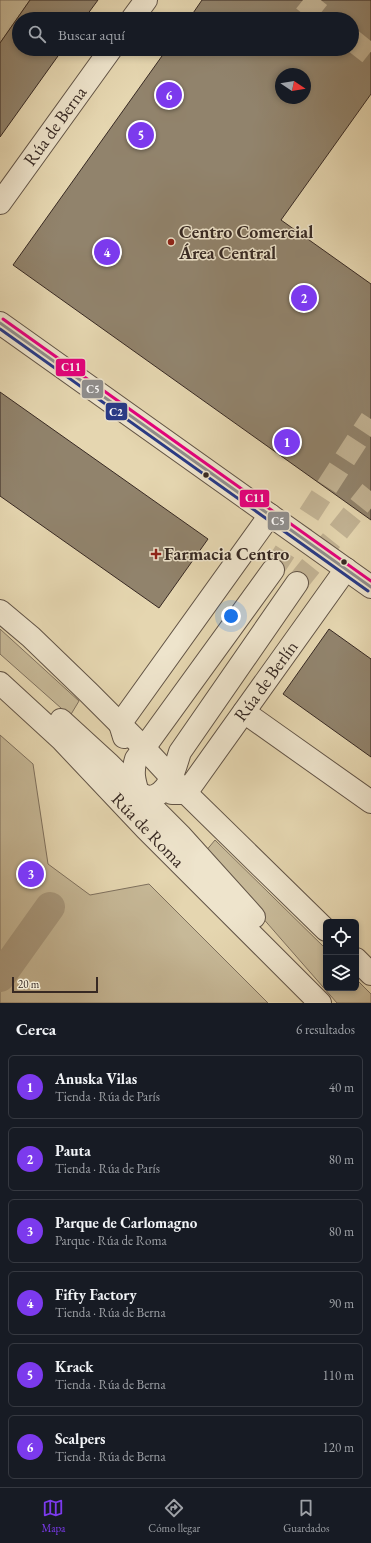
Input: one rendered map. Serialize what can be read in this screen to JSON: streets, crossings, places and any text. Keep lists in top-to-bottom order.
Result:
{
  "streets": {
    "street": ["Rúa de Berna", "Rúa de Berlín", "Rúa de Roma"]
  },
  "crossings": [
    ["Rúa de Berlín", "Rúa de Roma"]
  ],
  "places": {
    "other": ["Centro Comercial Área Central"],
    "health": ["Farmacia Centro"]
  },
  "lines": ["transit line C11", "transit line C5", "transit line C2"],
  "scale_bar": "20 m",
  "north": "right",
  "page": {
    "search": "Buscar aquí",
    "pins": [
      "6",
      "5",
      "4",
      "2",
      "1",
      "3"
    ],
    "scale": "20 m",
    "heading": ["Cerca", "6 resultados"],
    "list": [
      {
        "mark": "1",
        "name": "Anuska Vilas",
        "note": "Tienda · Rúa de París",
        "value": "40 m"
      },
      {
        "mark": "2",
        "name": "Pauta",
        "note": "Tienda · Rúa de París",
        "value": "80 m"
      },
      {
        "mark": "3",
        "name": "Parque de Carlomagno",
        "note": "Parque · Rúa de Roma",
        "value": "80 m"
      },
      {
        "mark": "4",
        "name": "Fifty Factory",
        "note": "Tienda · Rúa de Berna",
        "value": "90 m"
      },
      {
        "mark": "5",
        "name": "Krack",
        "note": "Tienda · Rúa de Berna",
        "value": "110 m"
      },
      {
        "mark": "6",
        "name": "Scalpers",
        "note": "Tienda · Rúa de Berna",
        "value": "120 m"
      }
    ],
    "nav": ["Mapa", "Cómo llegar", "Guardados"]
  }
}
